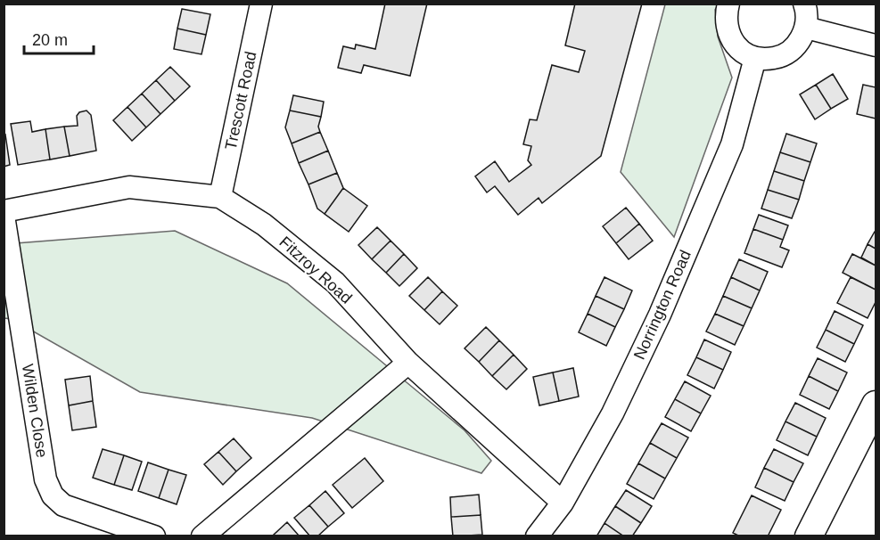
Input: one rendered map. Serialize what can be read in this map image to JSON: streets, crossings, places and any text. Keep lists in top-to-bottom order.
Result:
{
  "streets": {
    "street": [
      "Trescott Road",
      "Fitzroy Road",
      "Norrington Road",
      "Wilden Close"
    ]
  },
  "crossings": [
    ["Trescott Road", "Fitzroy Road"],
    ["Fitzroy Road", "Norrington Road"]
  ],
  "scale_bar": "20 m"
}
